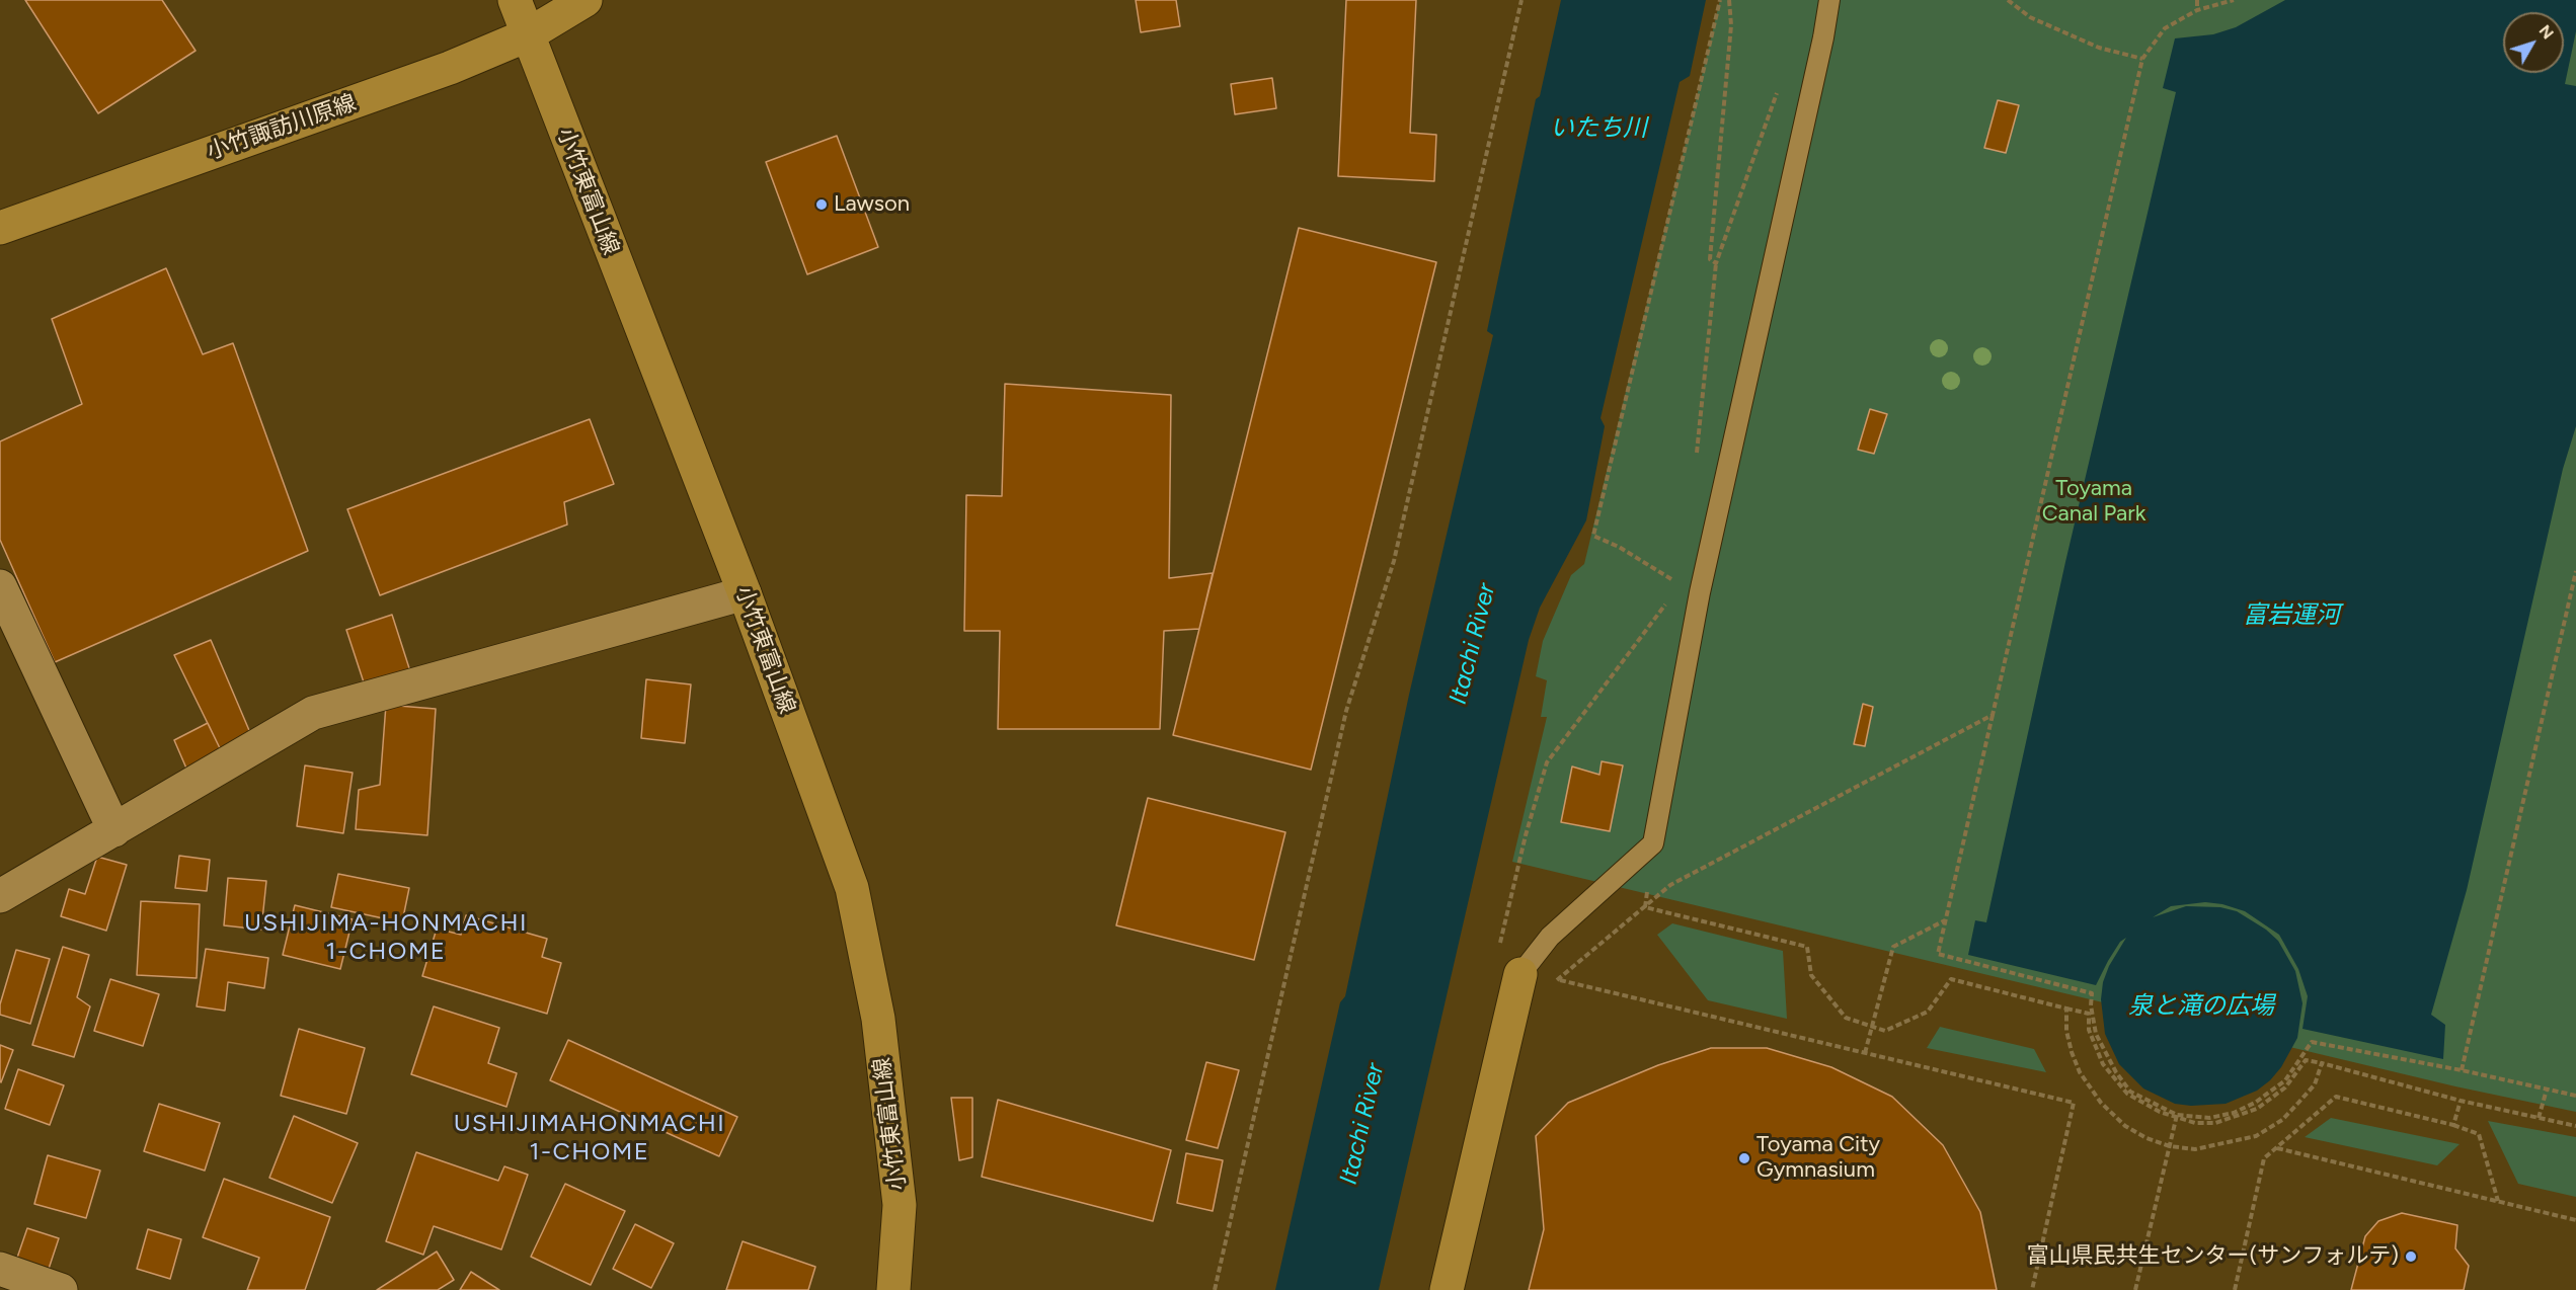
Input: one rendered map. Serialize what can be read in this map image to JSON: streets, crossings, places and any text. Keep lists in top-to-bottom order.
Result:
{
  "streets": {
    "street": ["小竹諏訪川原線", "小竹東富山線"]
  },
  "crossings": [
    ["小竹諏訪川原線", "小竹東富山線"]
  ],
  "districts": ["USHIJIMA-HONMACHI 1-CHOME", "USHIJIMAHONMACHI 1-CHOME"],
  "water": [
    "いたち川",
    "富岩運河",
    "Itachi River",
    "泉と滝の広場"
  ],
  "parks": ["Toyama Canal Park"],
  "places": ["Lawson", "Toyama City Gymnasium", "富山県民共生センター(サンフォルテ)"],
  "north": "top right"
}
